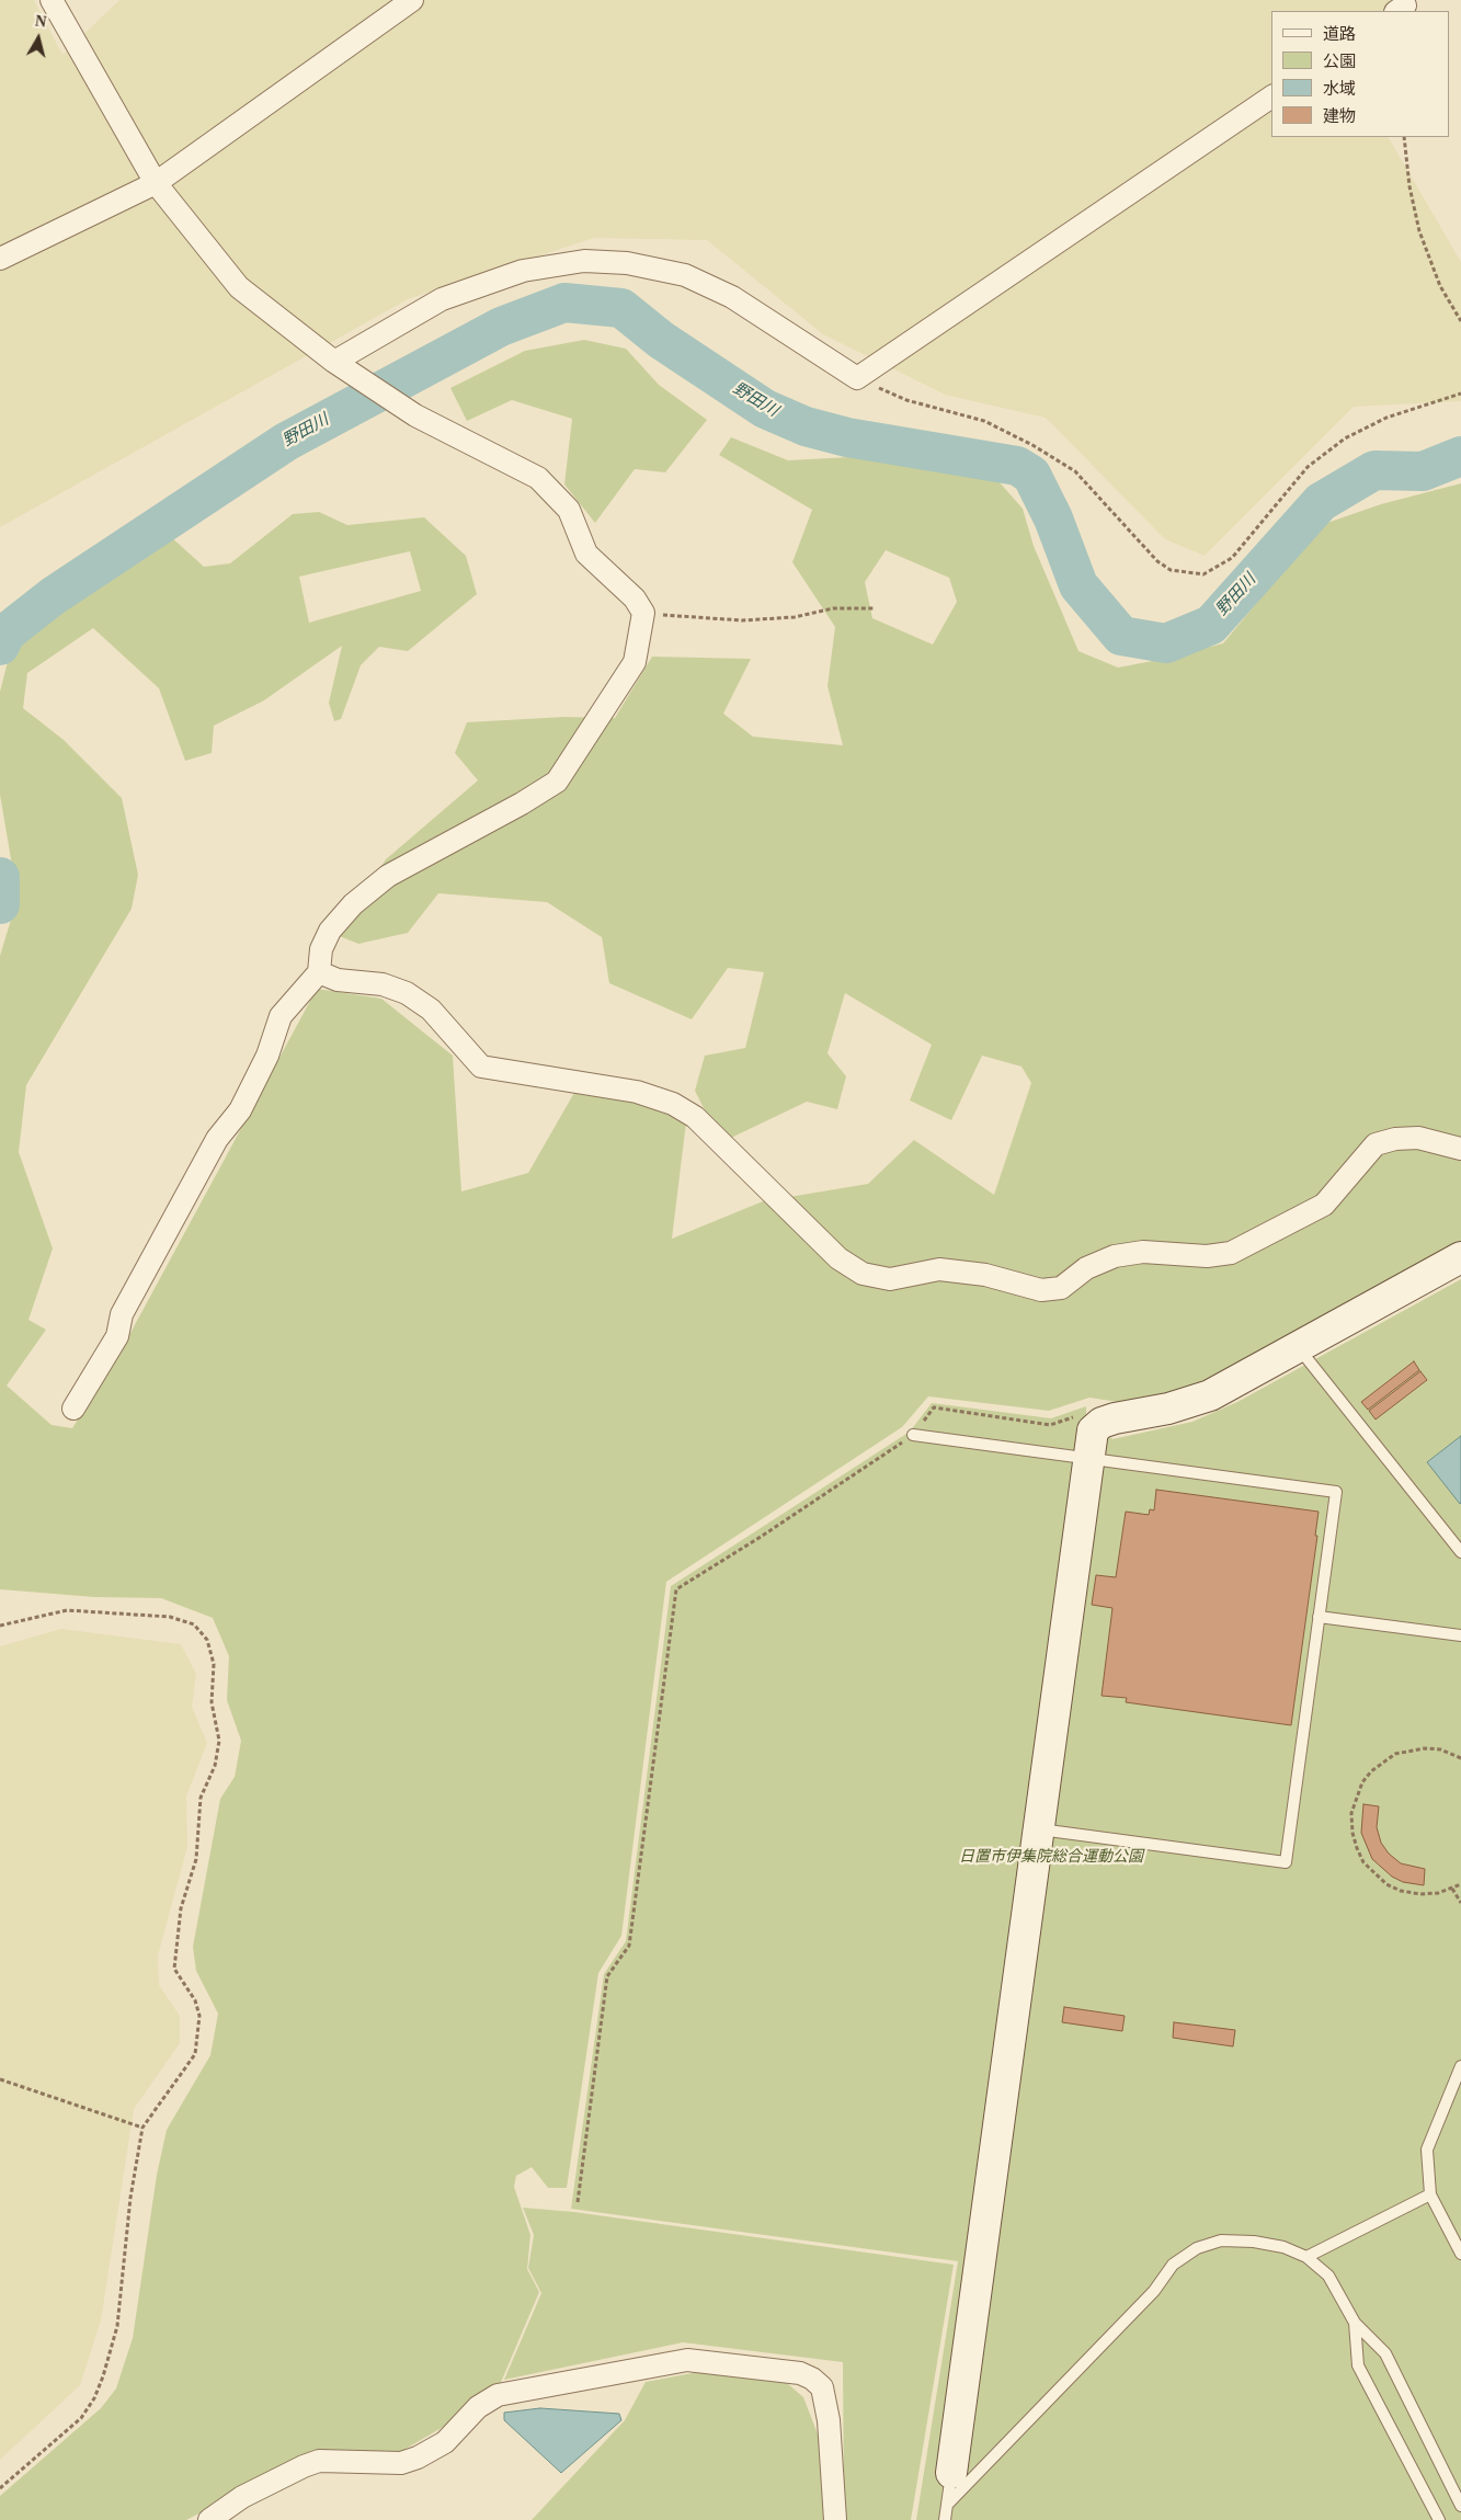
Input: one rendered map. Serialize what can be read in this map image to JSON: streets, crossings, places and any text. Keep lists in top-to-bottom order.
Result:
{
  "water": ["野田川"],
  "parks": ["日置市伊集院総合運動公園"],
  "legend": [
    "道路",
    "公園",
    "水域",
    "建物"
  ],
  "north": "top"
}
